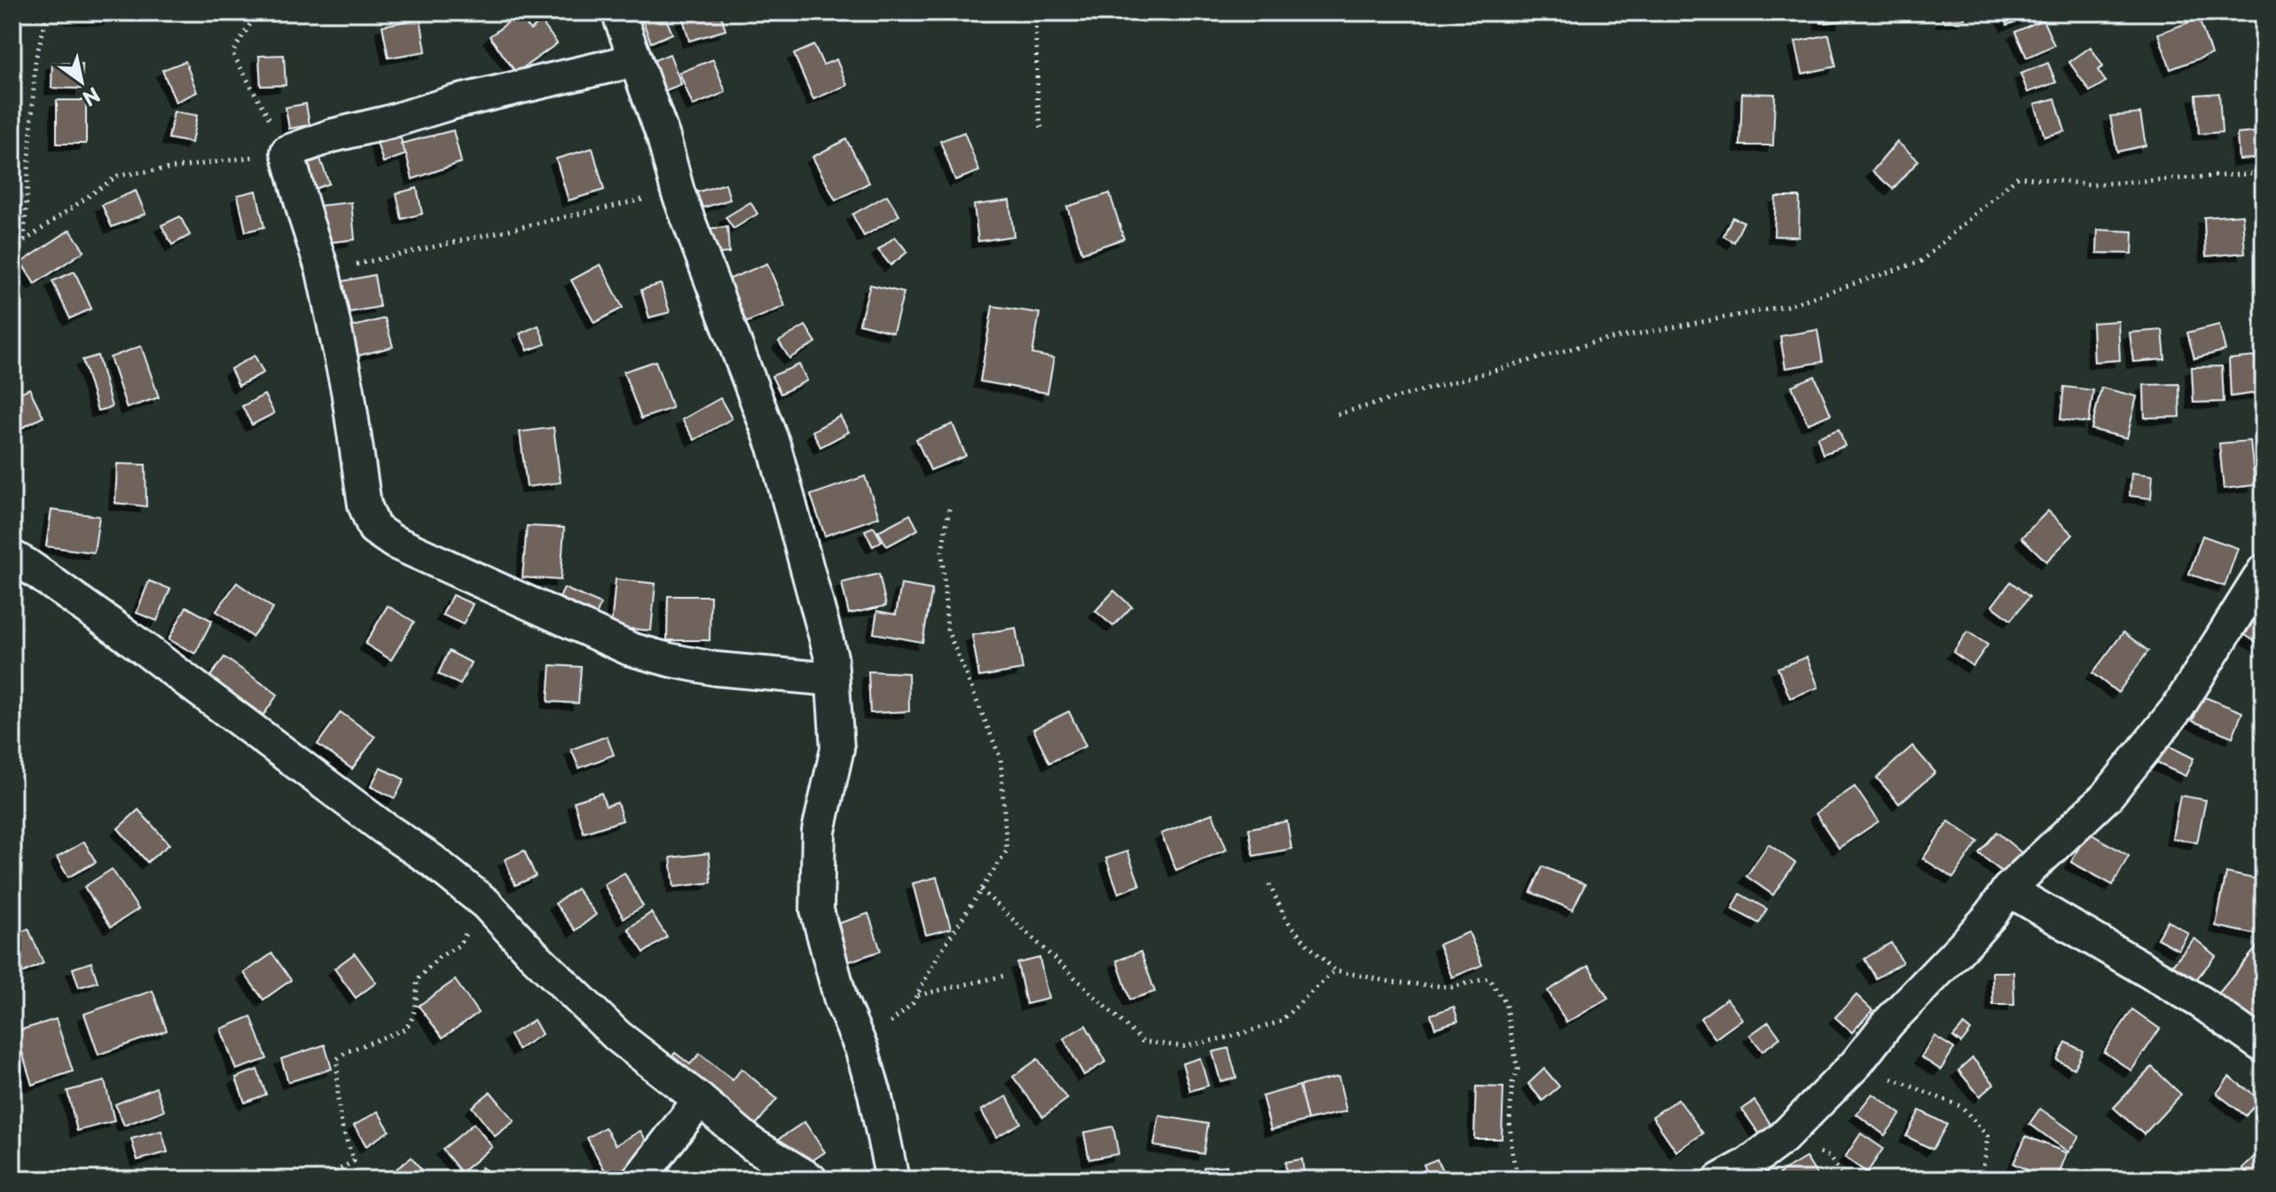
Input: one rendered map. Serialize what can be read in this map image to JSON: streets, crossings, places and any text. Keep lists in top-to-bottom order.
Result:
{
  "north": "bottom right"
}
